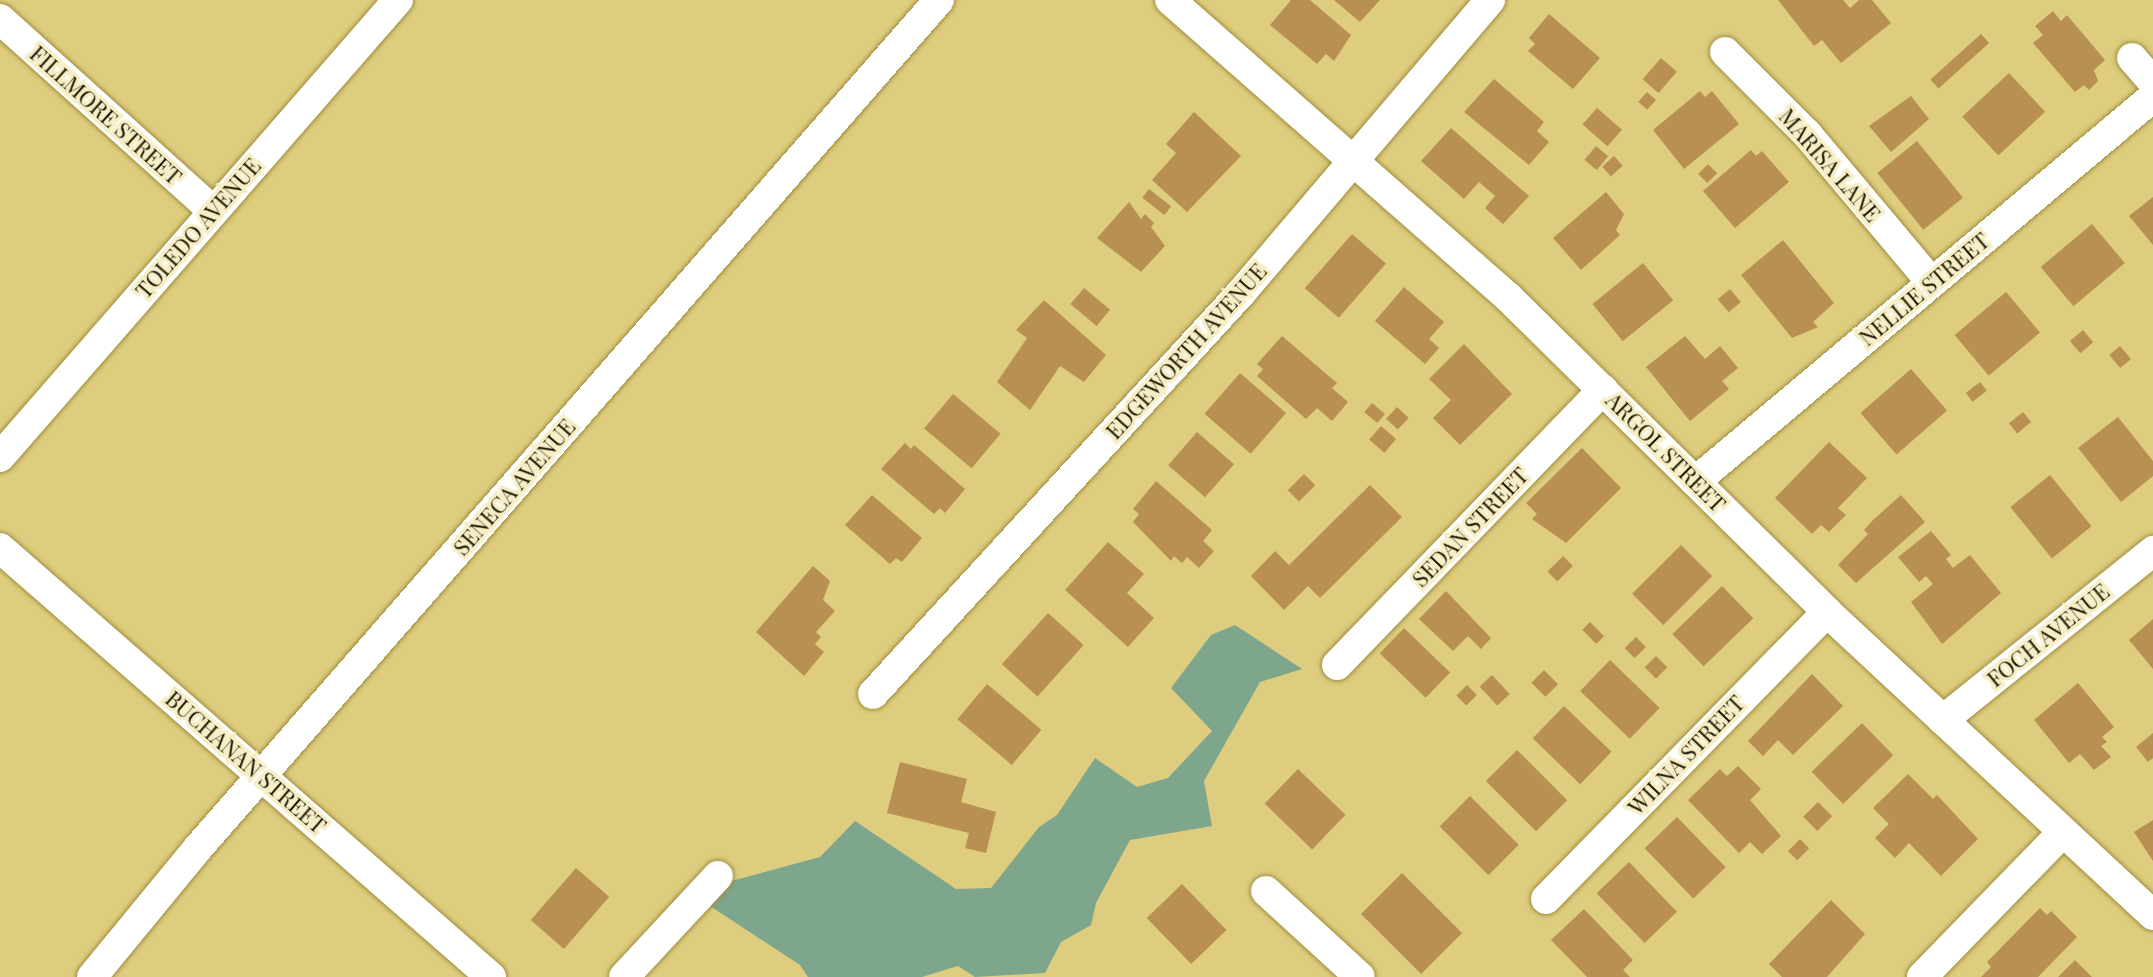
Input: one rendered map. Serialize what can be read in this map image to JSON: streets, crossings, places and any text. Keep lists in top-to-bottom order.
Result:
{
  "streets": {
    "street": [
      "FILLMORE STREET",
      "MARISA LANE",
      "TOLEDO AVENUE",
      "NELLIE STREET",
      "EDGEWORTH AVENUE",
      "ARGOL STREET",
      "SENECA AVENUE",
      "SEDAN STREET",
      "FOCH AVENUE",
      "WILNA STREET",
      "BUCHANAN STREET"
    ]
  },
  "crossings": [
    ["FILLMORE STREET", "TOLEDO AVENUE"],
    ["MARISA LANE", "NELLIE STREET"],
    ["NELLIE STREET", "ARGOL STREET"],
    ["EDGEWORTH AVENUE", "ARGOL STREET"],
    ["ARGOL STREET", "SEDAN STREET"],
    ["ARGOL STREET", "FOCH AVENUE"],
    ["ARGOL STREET", "WILNA STREET"],
    ["SENECA AVENUE", "BUCHANAN STREET"]
  ]
}
